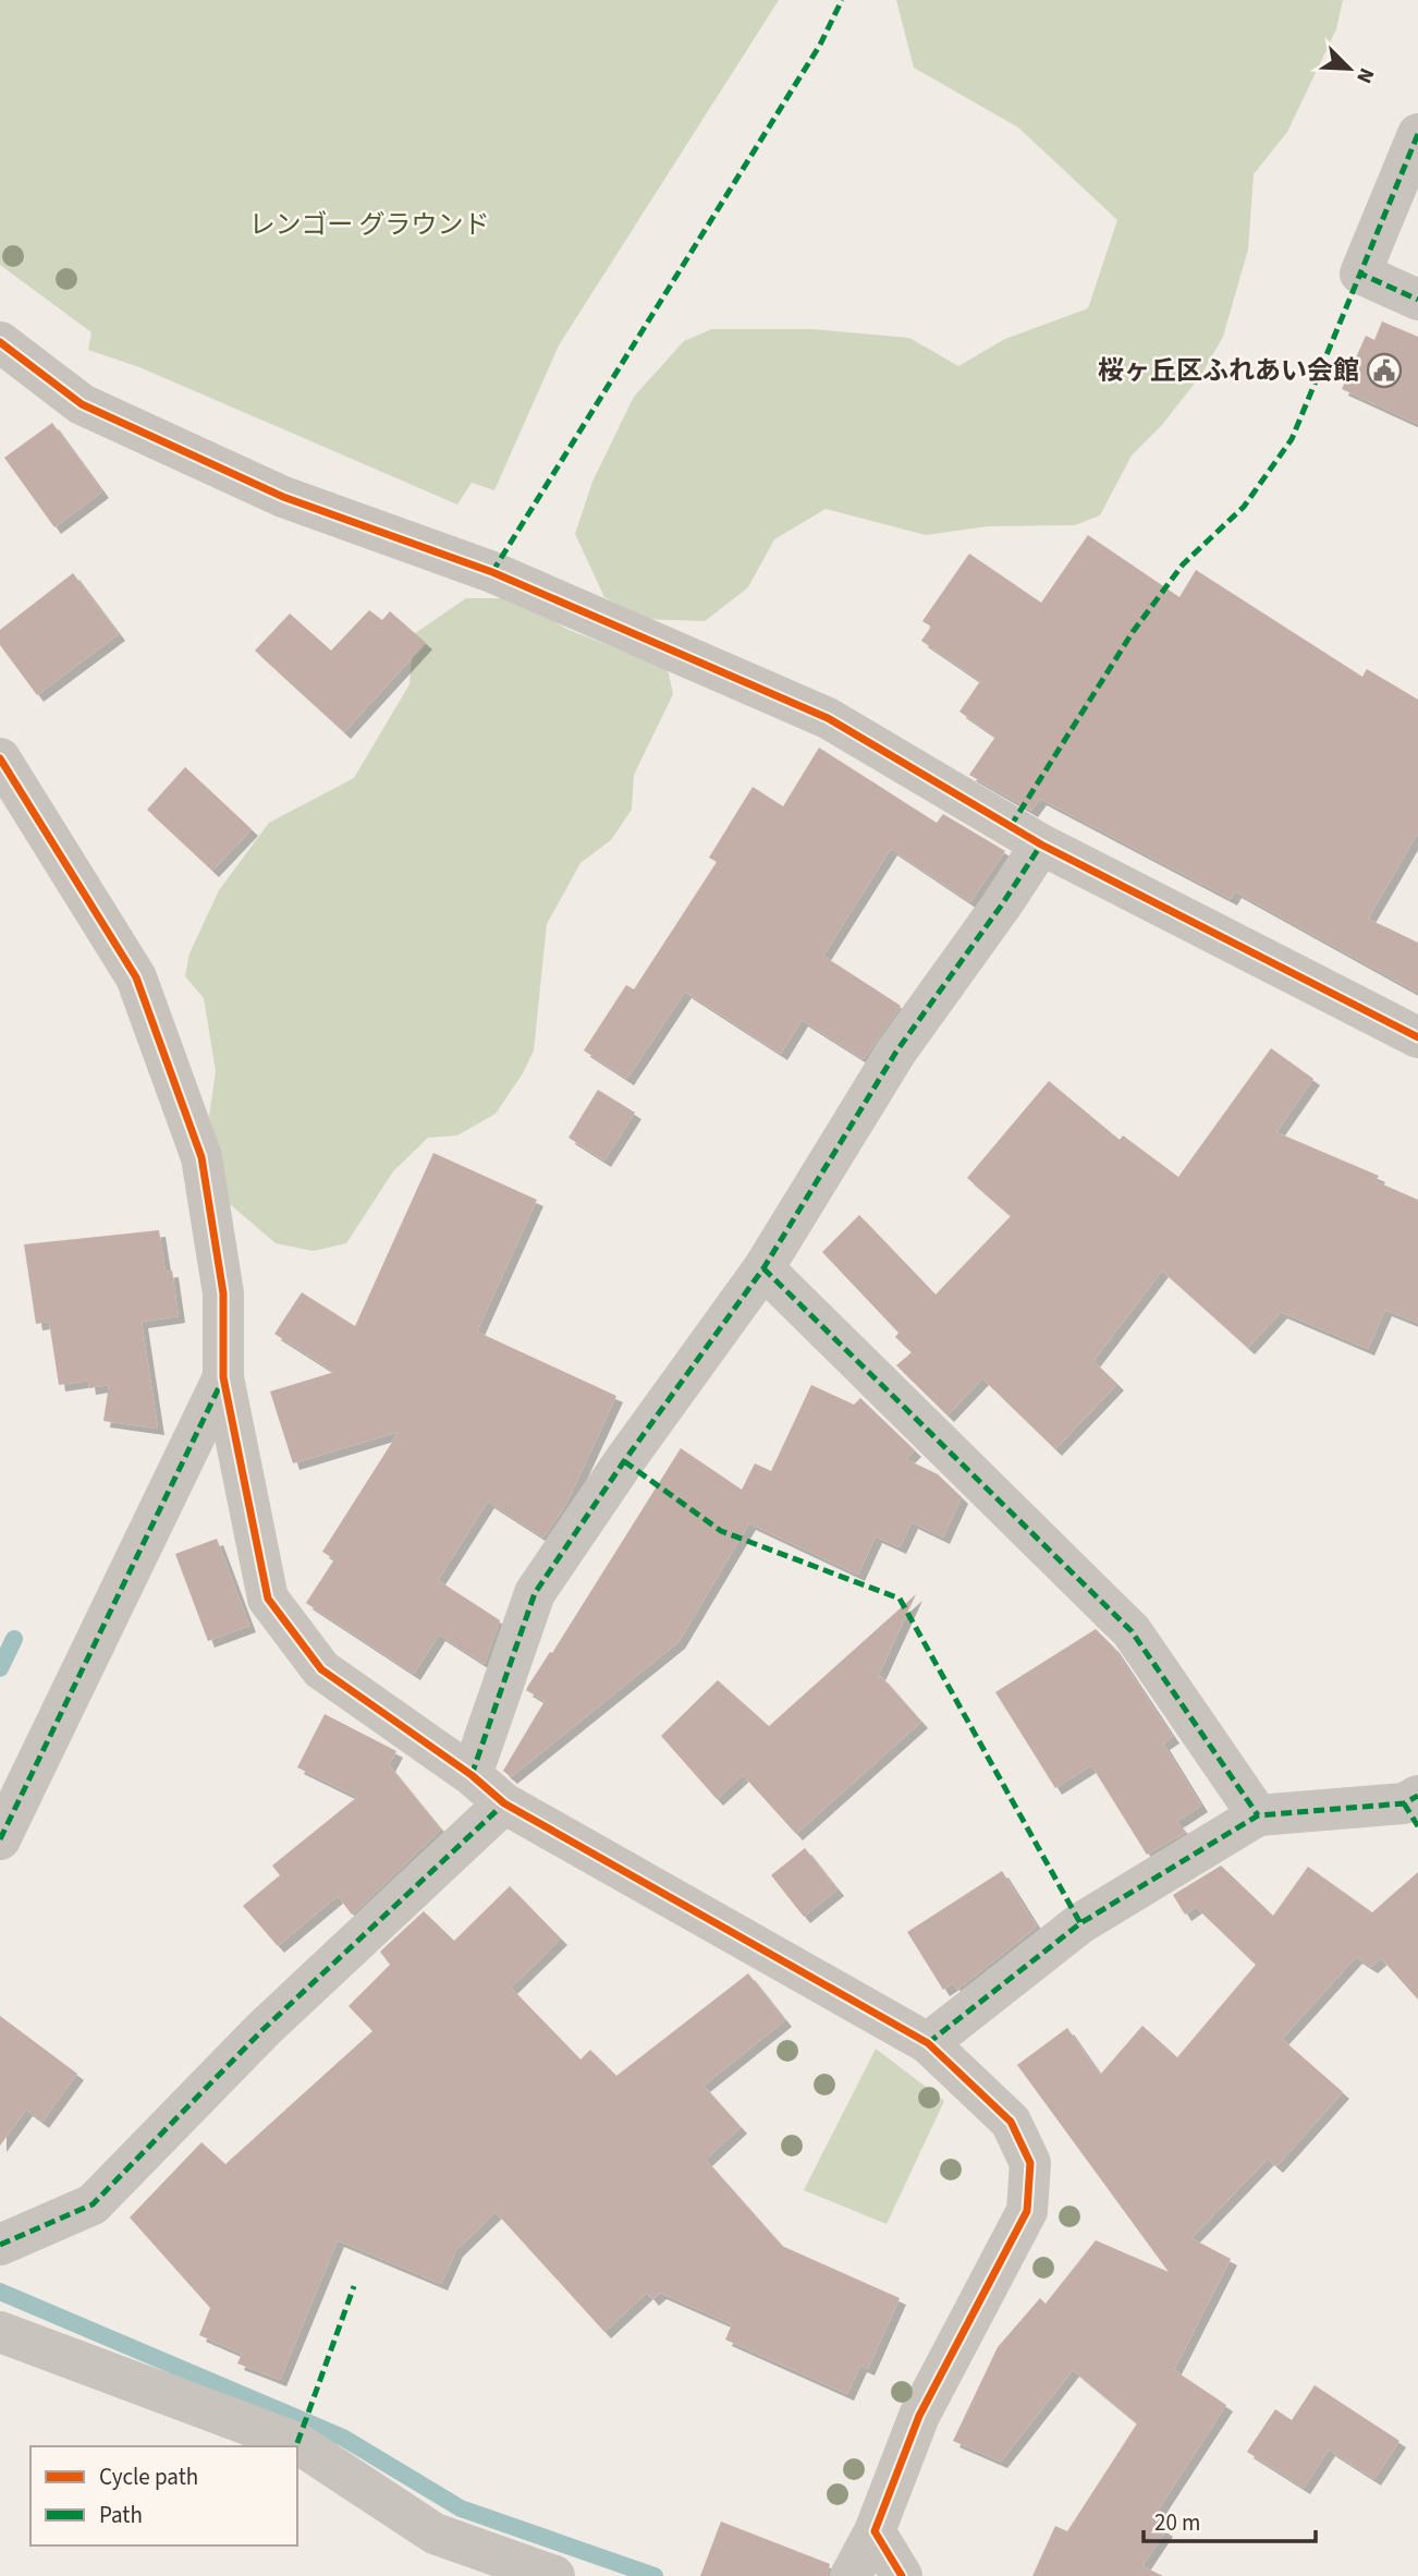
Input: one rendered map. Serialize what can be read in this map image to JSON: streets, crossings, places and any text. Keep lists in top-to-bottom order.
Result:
{
  "parks": ["レンゴー グラウンド"],
  "places": {
    "public building": ["桜ヶ丘区ふれあい会館"]
  },
  "legend": ["Cycle path", "Path"],
  "scale_bar": "20 m",
  "north": "bottom right"
}
